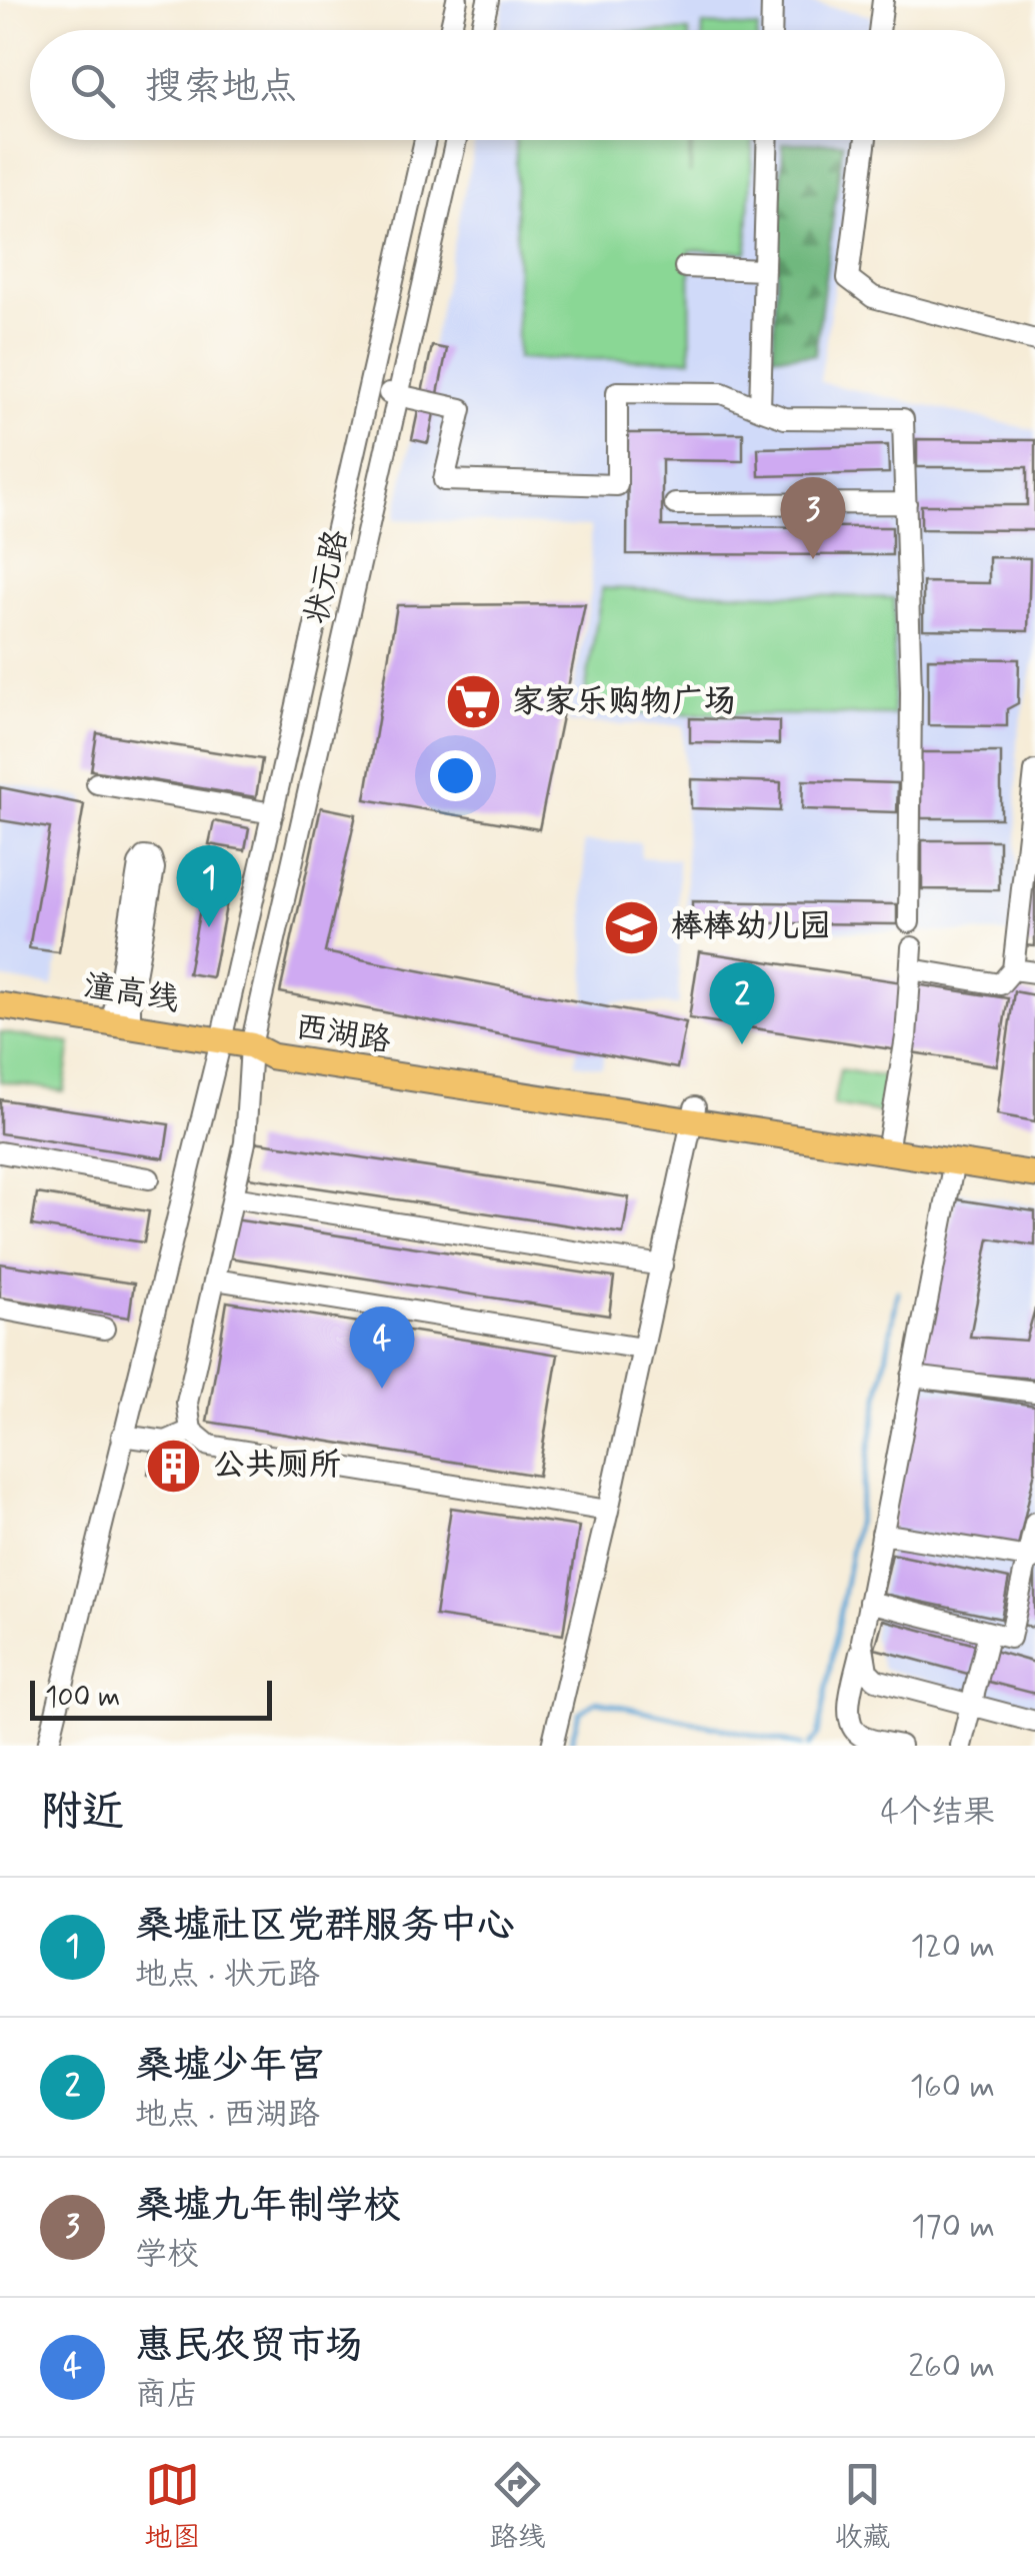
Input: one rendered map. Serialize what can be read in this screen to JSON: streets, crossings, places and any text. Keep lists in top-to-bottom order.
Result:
{
  "streets": {
    "main road": ["潼高线", "西湖路"],
    "street": ["状元路"]
  },
  "crossings": [
    ["状元路", "潼高线"],
    ["状元路", "西湖路"],
    ["潼高线", "西湖路"]
  ],
  "places": {
    "supermarket": ["家家乐购物广场"],
    "school or university": ["棒棒幼儿园"],
    "building": ["公共厕所"]
  },
  "scale_bar": "100 m",
  "page": {
    "search": "搜索地点",
    "pins": [
      "3",
      "1",
      "2",
      "4"
    ],
    "scale": "100 m",
    "heading": ["附近", "4个结果"],
    "list": [
      {
        "mark": "1",
        "name": "桑墟社区党群服务中心",
        "note": "地点 · 状元路",
        "value": "120 m"
      },
      {
        "mark": "2",
        "name": "桑墟少年宫",
        "note": "地点 · 西湖路",
        "value": "160 m"
      },
      {
        "mark": "3",
        "name": "桑墟九年制学校",
        "note": "学校",
        "value": "170 m"
      },
      {
        "mark": "4",
        "name": "惠民农贸市场",
        "note": "商店",
        "value": "260 m"
      }
    ],
    "nav": ["地图", "路线", "收藏"]
  }
}
